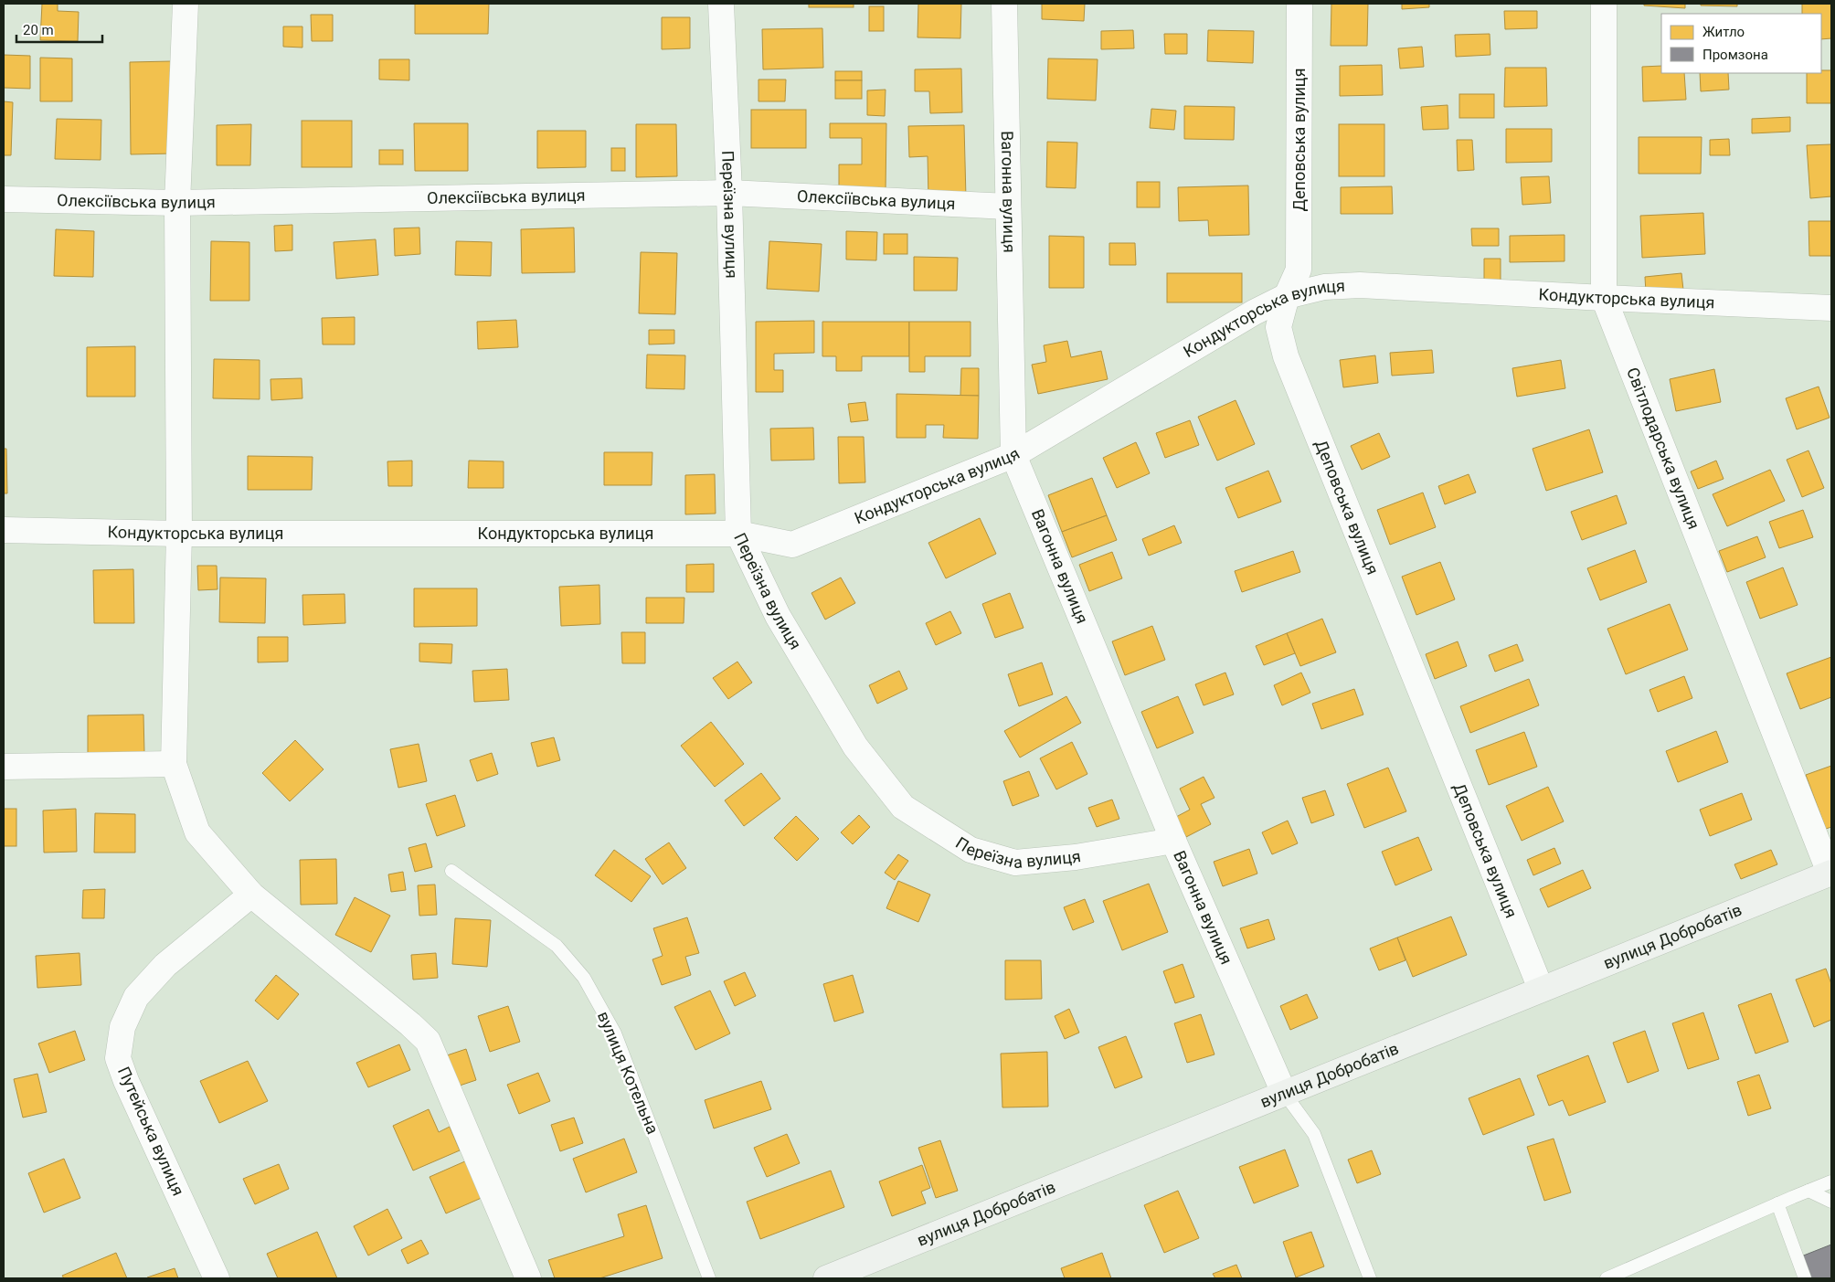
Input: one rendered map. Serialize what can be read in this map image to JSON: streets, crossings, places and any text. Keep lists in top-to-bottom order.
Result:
{
  "streets": {
    "street": [
      "Деповська вулиця",
      "Вагонна вулиця",
      "Олексіївська вулиця",
      "Переїзна вулиця",
      "Кондукторська вулиця",
      "Світлодарська вулиця",
      "вулиця Добробатів",
      "Путейська вулиця"
    ],
    "lane": ["вулиця Котельна"]
  },
  "crossings": [
    ["Деповська вулиця", "Кондукторська вулиця"],
    ["Деповська вулиця", "вулиця Добробатів"],
    ["Вагонна вулиця", "Олексіївська вулиця"],
    ["Вагонна вулиця", "Переїзна вулиця"],
    ["Вагонна вулиця", "Кондукторська вулиця"],
    ["Вагонна вулиця", "вулиця Добробатів"],
    ["Олексіївська вулиця", "Переїзна вулиця"],
    ["Переїзна вулиця", "Кондукторська вулиця"],
    ["Кондукторська вулиця", "Світлодарська вулиця"],
    ["Світлодарська вулиця", "вулиця Добробатів"]
  ],
  "legend": ["Житло", "Промзона"],
  "scale_bar": "20 m"
}
